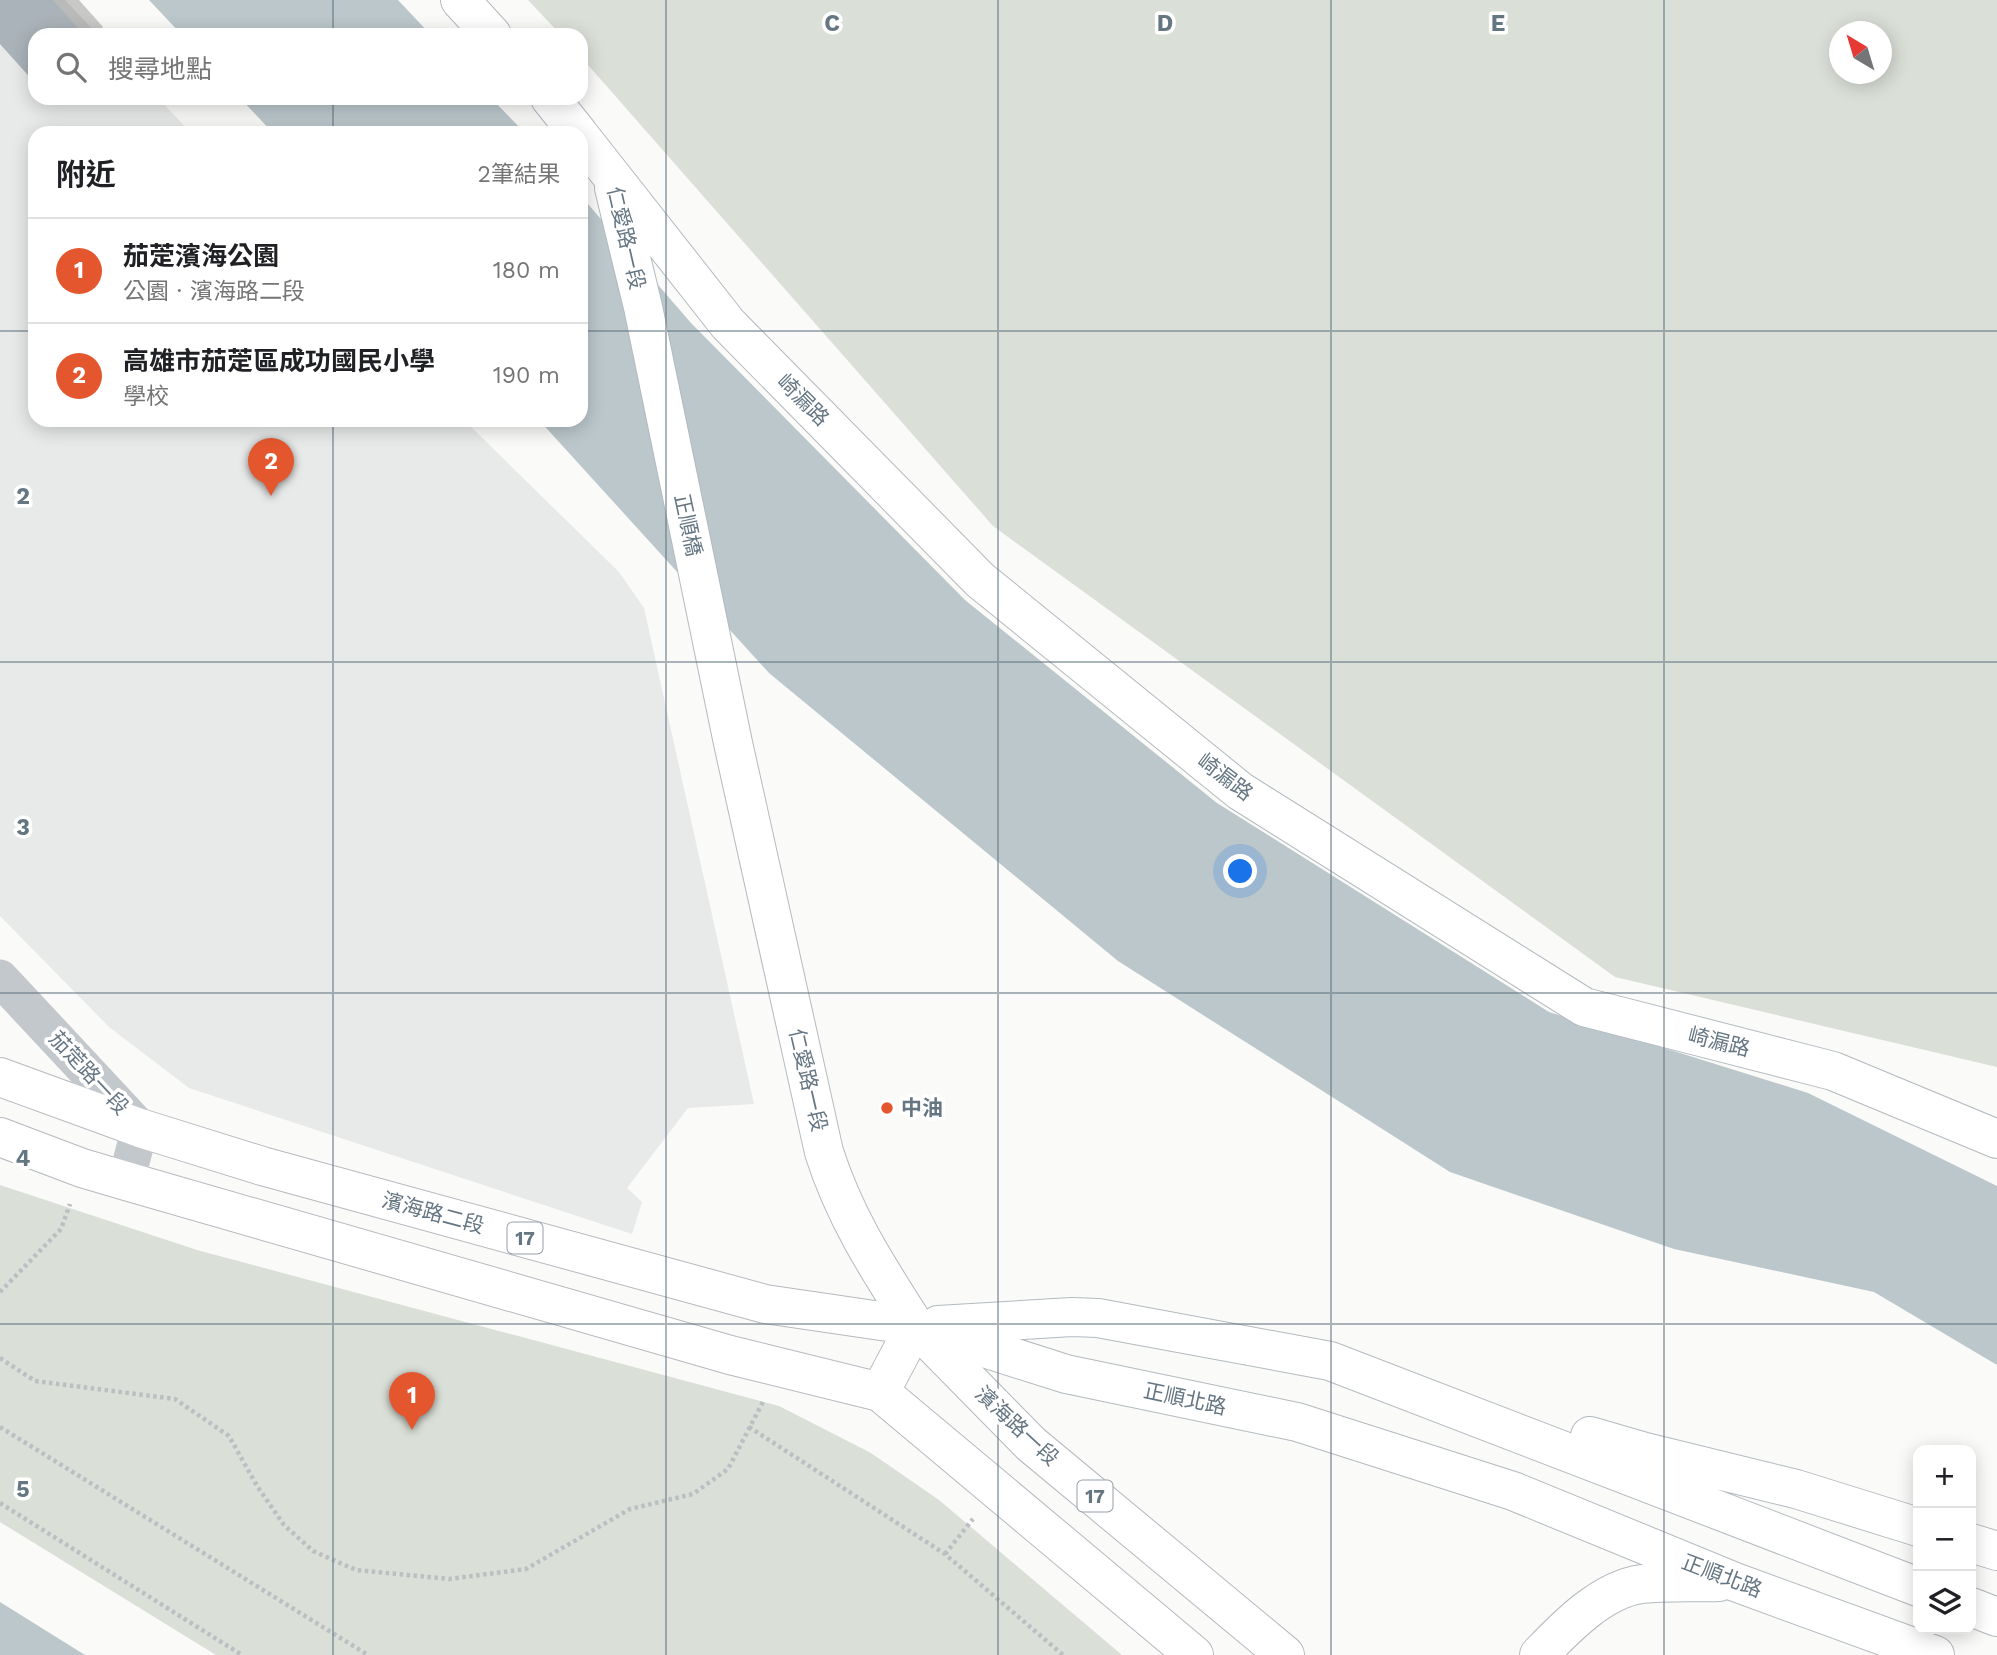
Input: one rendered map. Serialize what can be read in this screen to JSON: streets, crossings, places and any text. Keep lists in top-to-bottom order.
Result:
{
  "streets": {
    "street": [
      "仁愛路一段",
      "崎漏路",
      "正順橋",
      "茄萣路一段",
      "濱海路二段",
      "17",
      "正順北路",
      "濱海路一段"
    ]
  },
  "crossings": [
    ["仁愛路一段", "崎漏路"],
    ["仁愛路一段", "正順橋"],
    ["仁愛路一段", "濱海路二段"],
    ["仁愛路一段", "正順北路"],
    ["仁愛路一段", "濱海路一段"],
    ["茄萣路一段", "濱海路二段"],
    ["濱海路二段", "正順北路"],
    ["濱海路二段", "濱海路一段"],
    ["正順北路", "濱海路一段"]
  ],
  "places": ["中油"],
  "north": "top left",
  "page": {
    "search": "搜尋地點",
    "heading": ["附近", "2筆結果"],
    "list": [
      {
        "mark": "1",
        "name": "茄萣濱海公園",
        "note": "公園 · 濱海路二段",
        "value": "180 m"
      },
      {
        "mark": "2",
        "name": "高雄市茄萣區成功國民小學",
        "note": "學校",
        "value": "190 m"
      }
    ],
    "pins": ["2", "1"],
    "map_buttons": ["+", "−"]
  },
  "grid": {
    "columns": ["C", "D", "E"],
    "rows": [
      "2",
      "3",
      "4",
      "5"
    ]
  }
}
